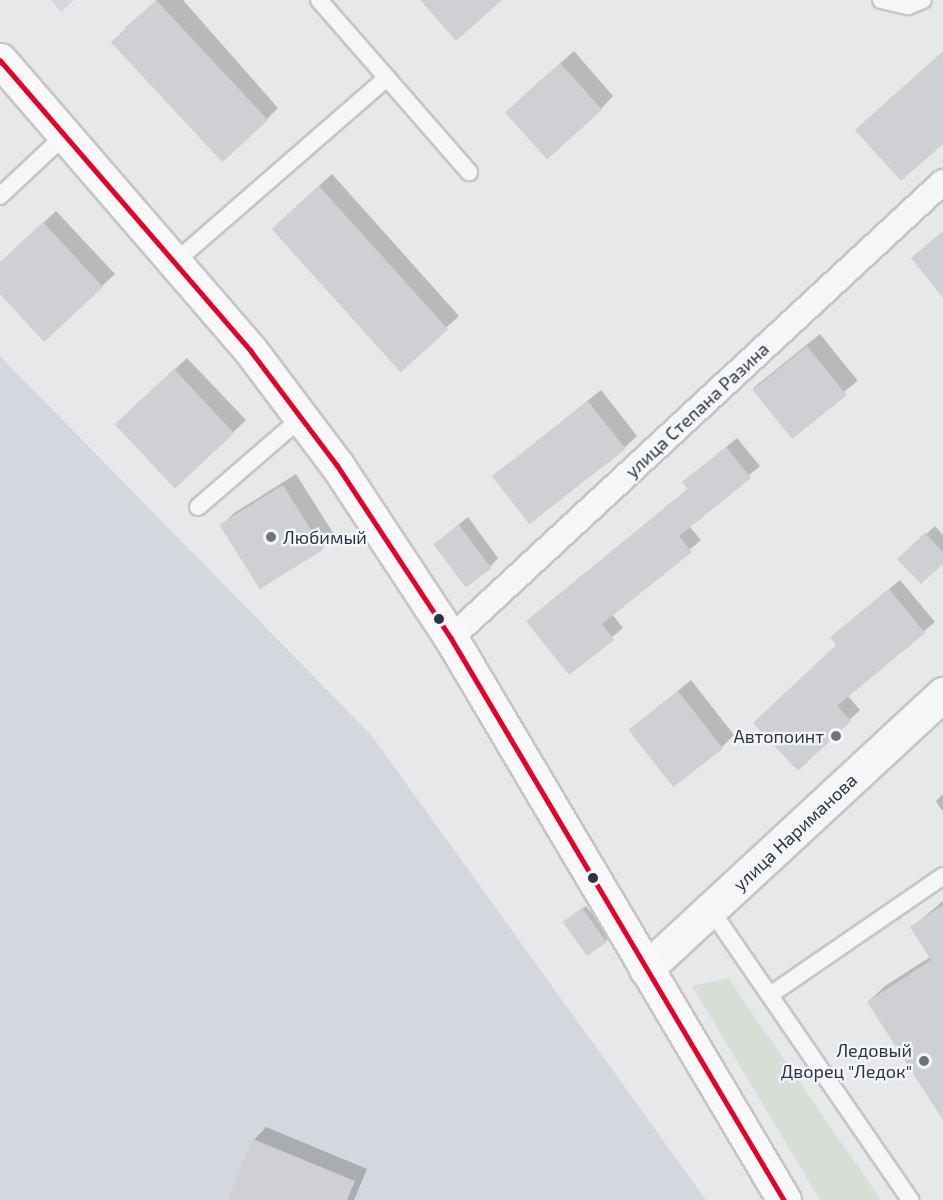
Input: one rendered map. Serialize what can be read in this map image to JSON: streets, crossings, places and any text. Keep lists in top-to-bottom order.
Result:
{
  "streets": {
    "street": ["улица Степана Разина", "улица Нариманова"]
  },
  "places": ["Любимый", "Автопоинт", "Ледовый Дворец \"Ледок\""]
}
